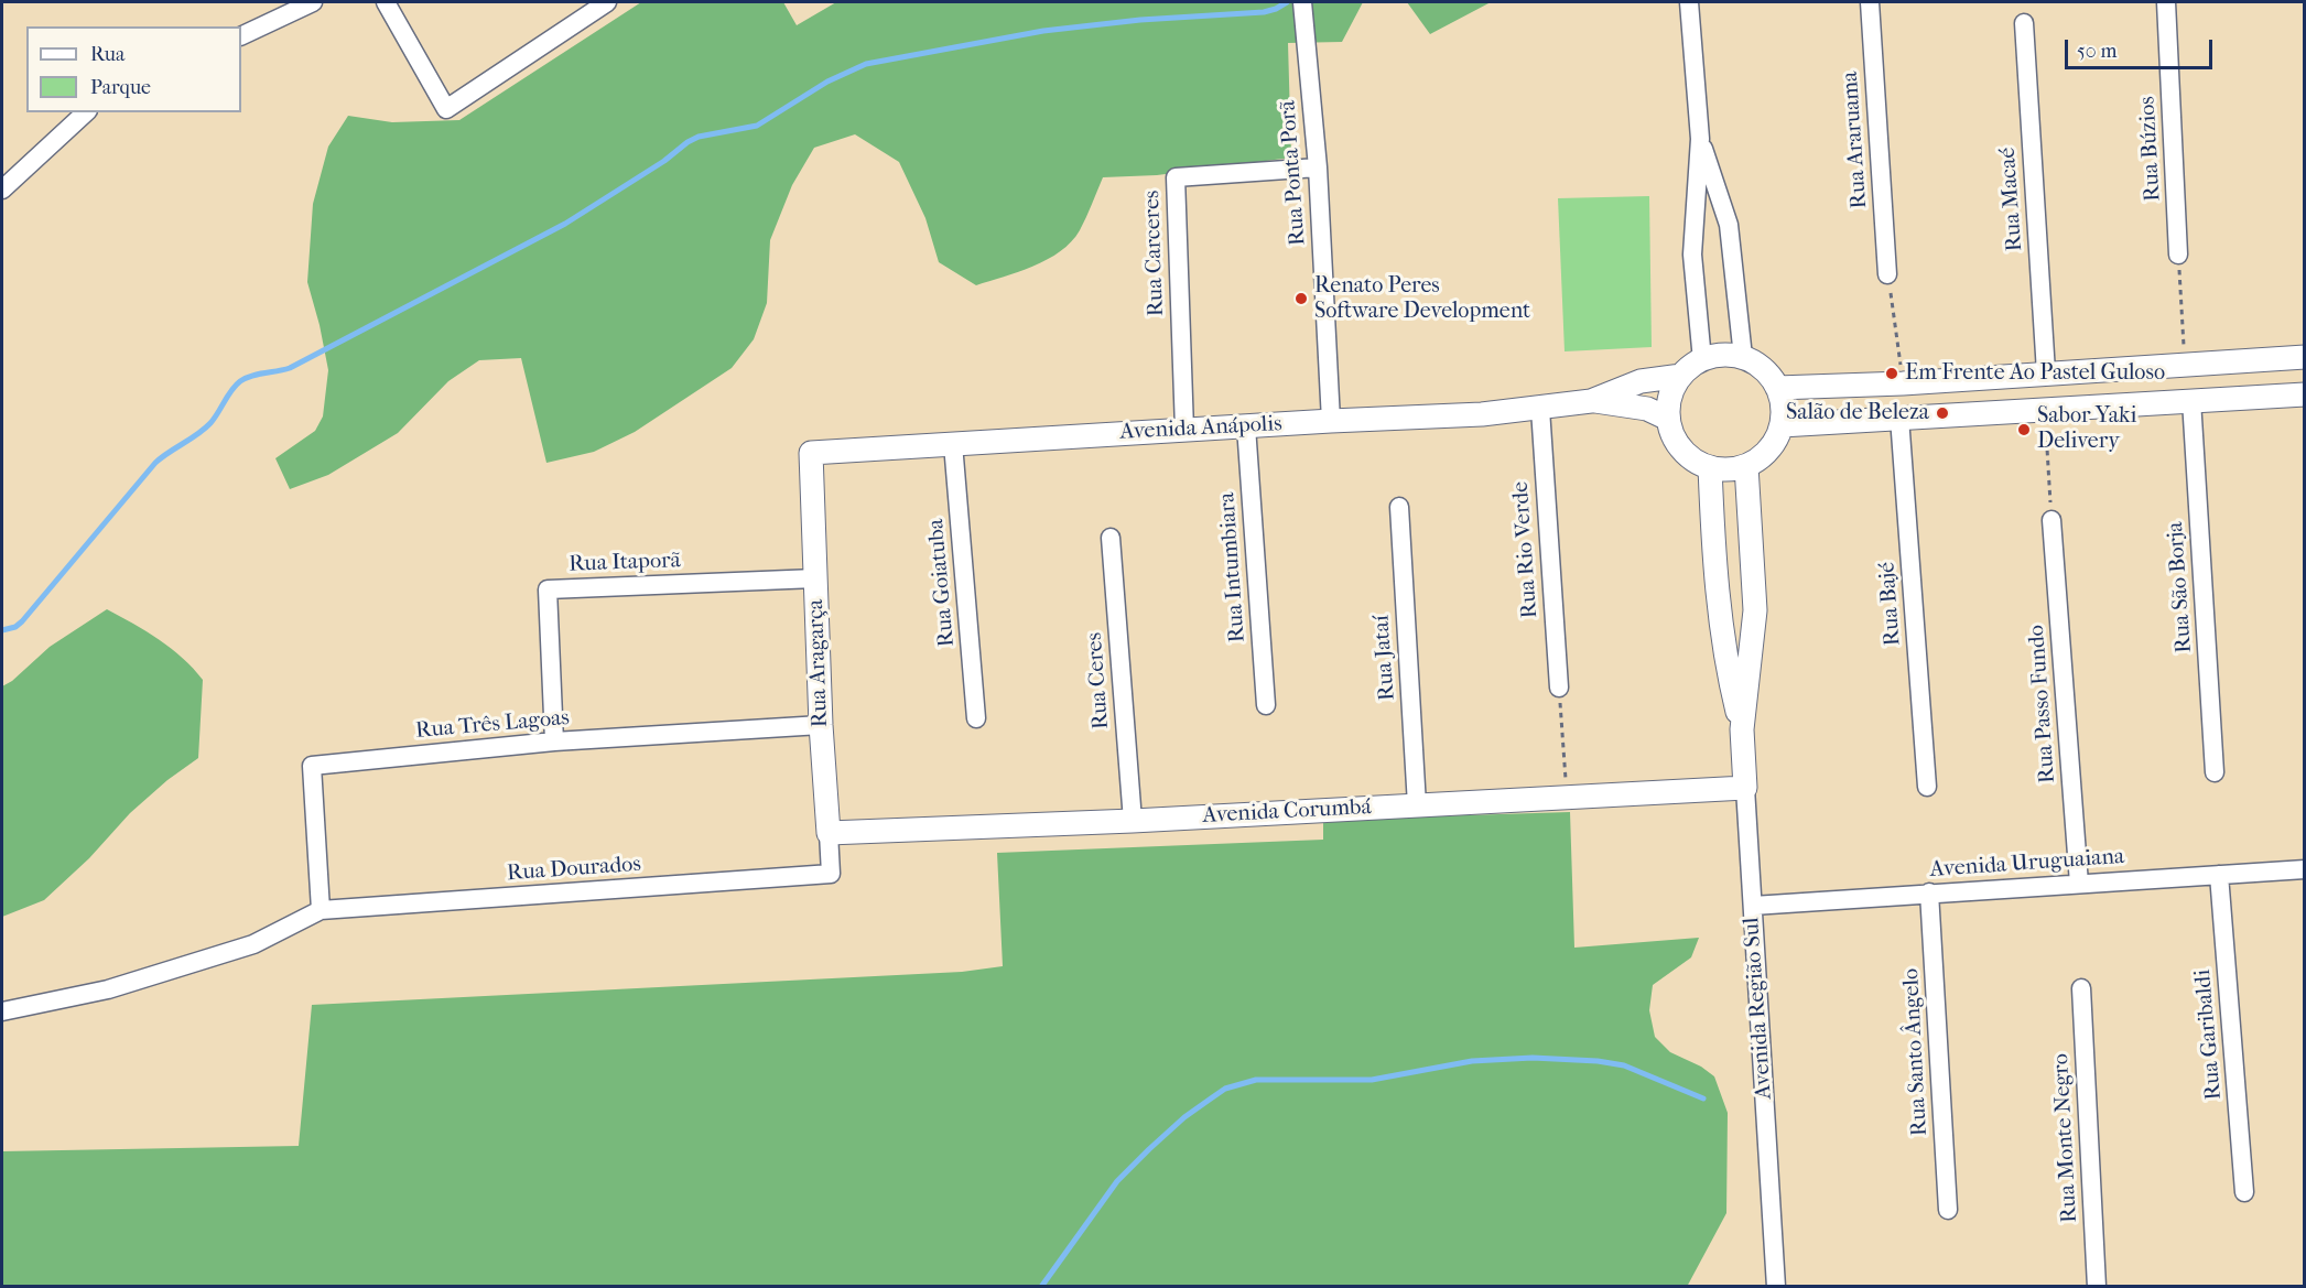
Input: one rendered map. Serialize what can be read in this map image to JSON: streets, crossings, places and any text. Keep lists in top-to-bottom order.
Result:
{
  "streets": {
    "street": [
      "Rua Araruama",
      "Rua Búzios",
      "Rua Ponta Porã",
      "Rua Macaé",
      "Rua Carceres",
      "Avenida Anápolis",
      "Rua Rio Verde",
      "Rua Itaporã",
      "Rua Intumbiara",
      "Rua Goiatuba",
      "Rua São Borja",
      "Rua Bajé",
      "Rua Jataí",
      "Rua Aragarça",
      "Rua Ceres",
      "Rua Passo Fundo",
      "Rua Três Lagoas",
      "Avenida Corumbá",
      "Avenida Uruguaiana",
      "Rua Dourados",
      "Avenida Região Sul",
      "Rua Garibaldi",
      "Rua Santo Ângelo",
      "Rua Monte Negro"
    ]
  },
  "crossings": [
    ["Rua Ponta Porã", "Rua Carceres"],
    ["Rua Ponta Porã", "Avenida Anápolis"],
    ["Rua Carceres", "Avenida Anápolis"],
    ["Avenida Anápolis", "Rua Rio Verde"],
    ["Avenida Anápolis", "Rua Intumbiara"],
    ["Avenida Anápolis", "Rua Goiatuba"],
    ["Avenida Anápolis", "Rua Aragarça"],
    ["Avenida Anápolis", "Avenida Região Sul"],
    ["Rua Itaporã", "Rua Aragarça"],
    ["Rua Itaporã", "Rua Três Lagoas"],
    ["Rua Jataí", "Avenida Corumbá"],
    ["Rua Aragarça", "Rua Três Lagoas"],
    ["Rua Aragarça", "Avenida Corumbá"],
    ["Rua Aragarça", "Rua Dourados"],
    ["Rua Ceres", "Avenida Corumbá"],
    ["Rua Passo Fundo", "Avenida Uruguaiana"],
    ["Rua Três Lagoas", "Rua Dourados"],
    ["Avenida Corumbá", "Avenida Região Sul"],
    ["Avenida Uruguaiana", "Avenida Região Sul"],
    ["Avenida Uruguaiana", "Rua Garibaldi"],
    ["Avenida Uruguaiana", "Rua Santo Ângelo"]
  ],
  "places": [
    "Renato Peres Software Development",
    "Em Frente Ao Pastel Guloso",
    "Salão de Beleza",
    "Sabor Yaki Delivery"
  ],
  "legend": ["Rua", "Parque"],
  "scale_bar": "50 m"
}
